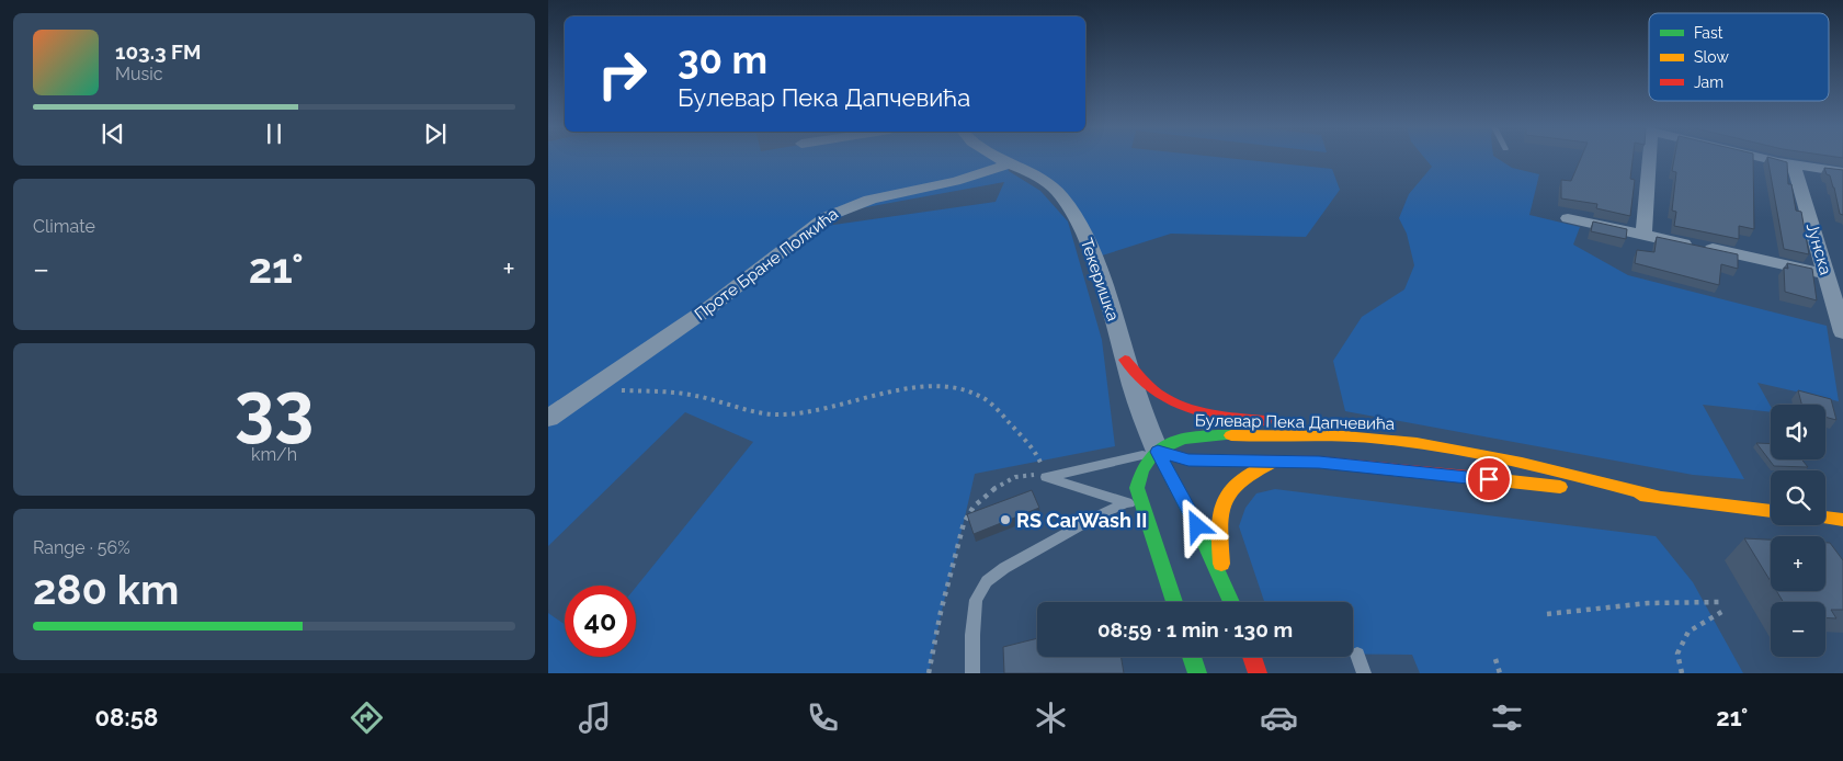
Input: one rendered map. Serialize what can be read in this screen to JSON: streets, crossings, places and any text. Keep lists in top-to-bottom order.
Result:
{
  "streets": {
    "street": [
      "Јунска",
      "Проте Бране Полкића",
      "Текеришка",
      "Булевар Пека Дапчевића"
    ]
  },
  "crossings": [
    ["Проте Бране Полкића", "Текеришка"],
    ["Текеришка", "Булевар Пека Дапчевића"]
  ],
  "places": ["RS CarWash II"],
  "legend": ["Fast", "Slow", "Jam"],
  "page": {
    "turn": ["30 m", "Булевар Пека Дапчевића"],
    "song": ["103.3 FM", "Music"],
    "tile": [
      "Climate",
      ["33", "km/h"],
      ["Range · 56%", "280 km"]
    ],
    "heat": ["−", "21°", "+"],
    "map_buttons": ["+", "−"],
    "limit": "40",
    "trip": "08:59 · 1 min · 130 m",
    "tabs": ["08:58", "21°"]
  }
}
